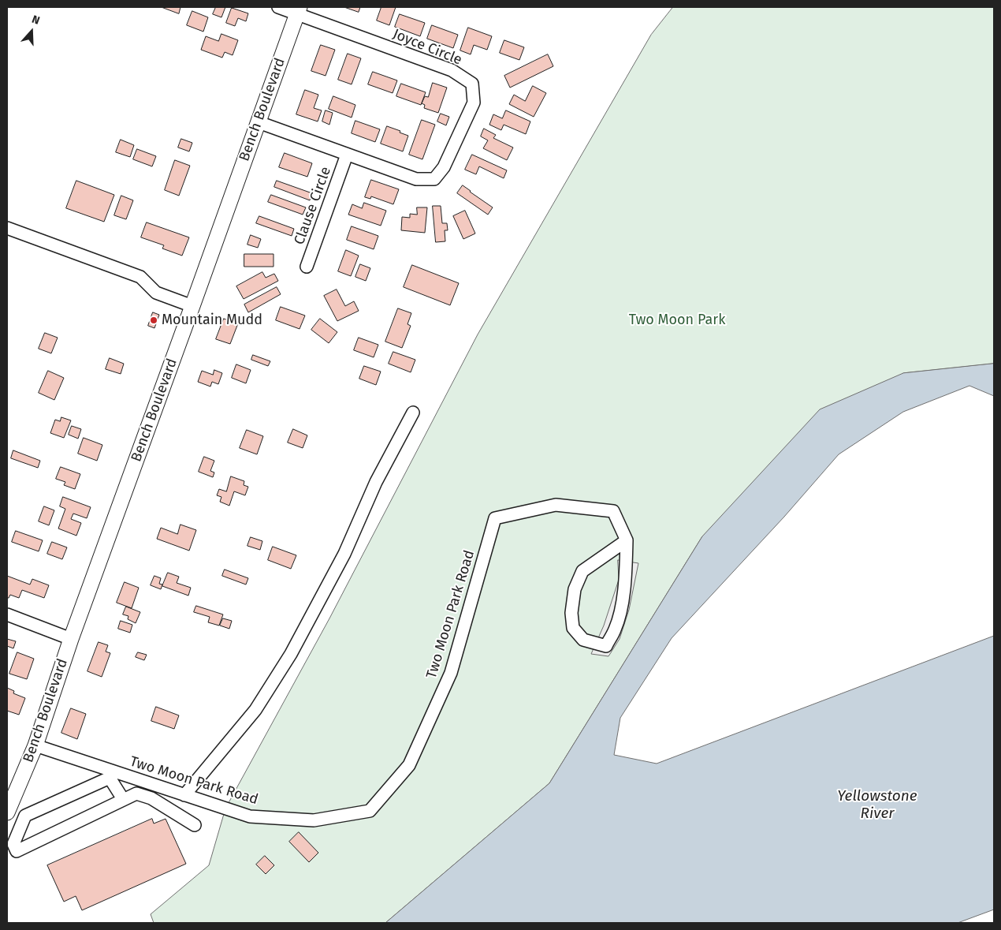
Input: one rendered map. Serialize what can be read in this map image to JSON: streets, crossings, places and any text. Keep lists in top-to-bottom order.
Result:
{
  "streets": {
    "main road": ["Bench Boulevard"],
    "street": ["Joyce Circle", "Clause Circle", "Two Moon Park Road"]
  },
  "crossings": [
    ["Joyce Circle", "Bench Boulevard"],
    ["Joyce Circle", "Clause Circle"],
    ["Bench Boulevard", "Two Moon Park Road"]
  ],
  "water": ["Yellowstone River"],
  "parks": ["Two Moon Park"],
  "places": ["Mountain Mudd"],
  "north": "top"
}
